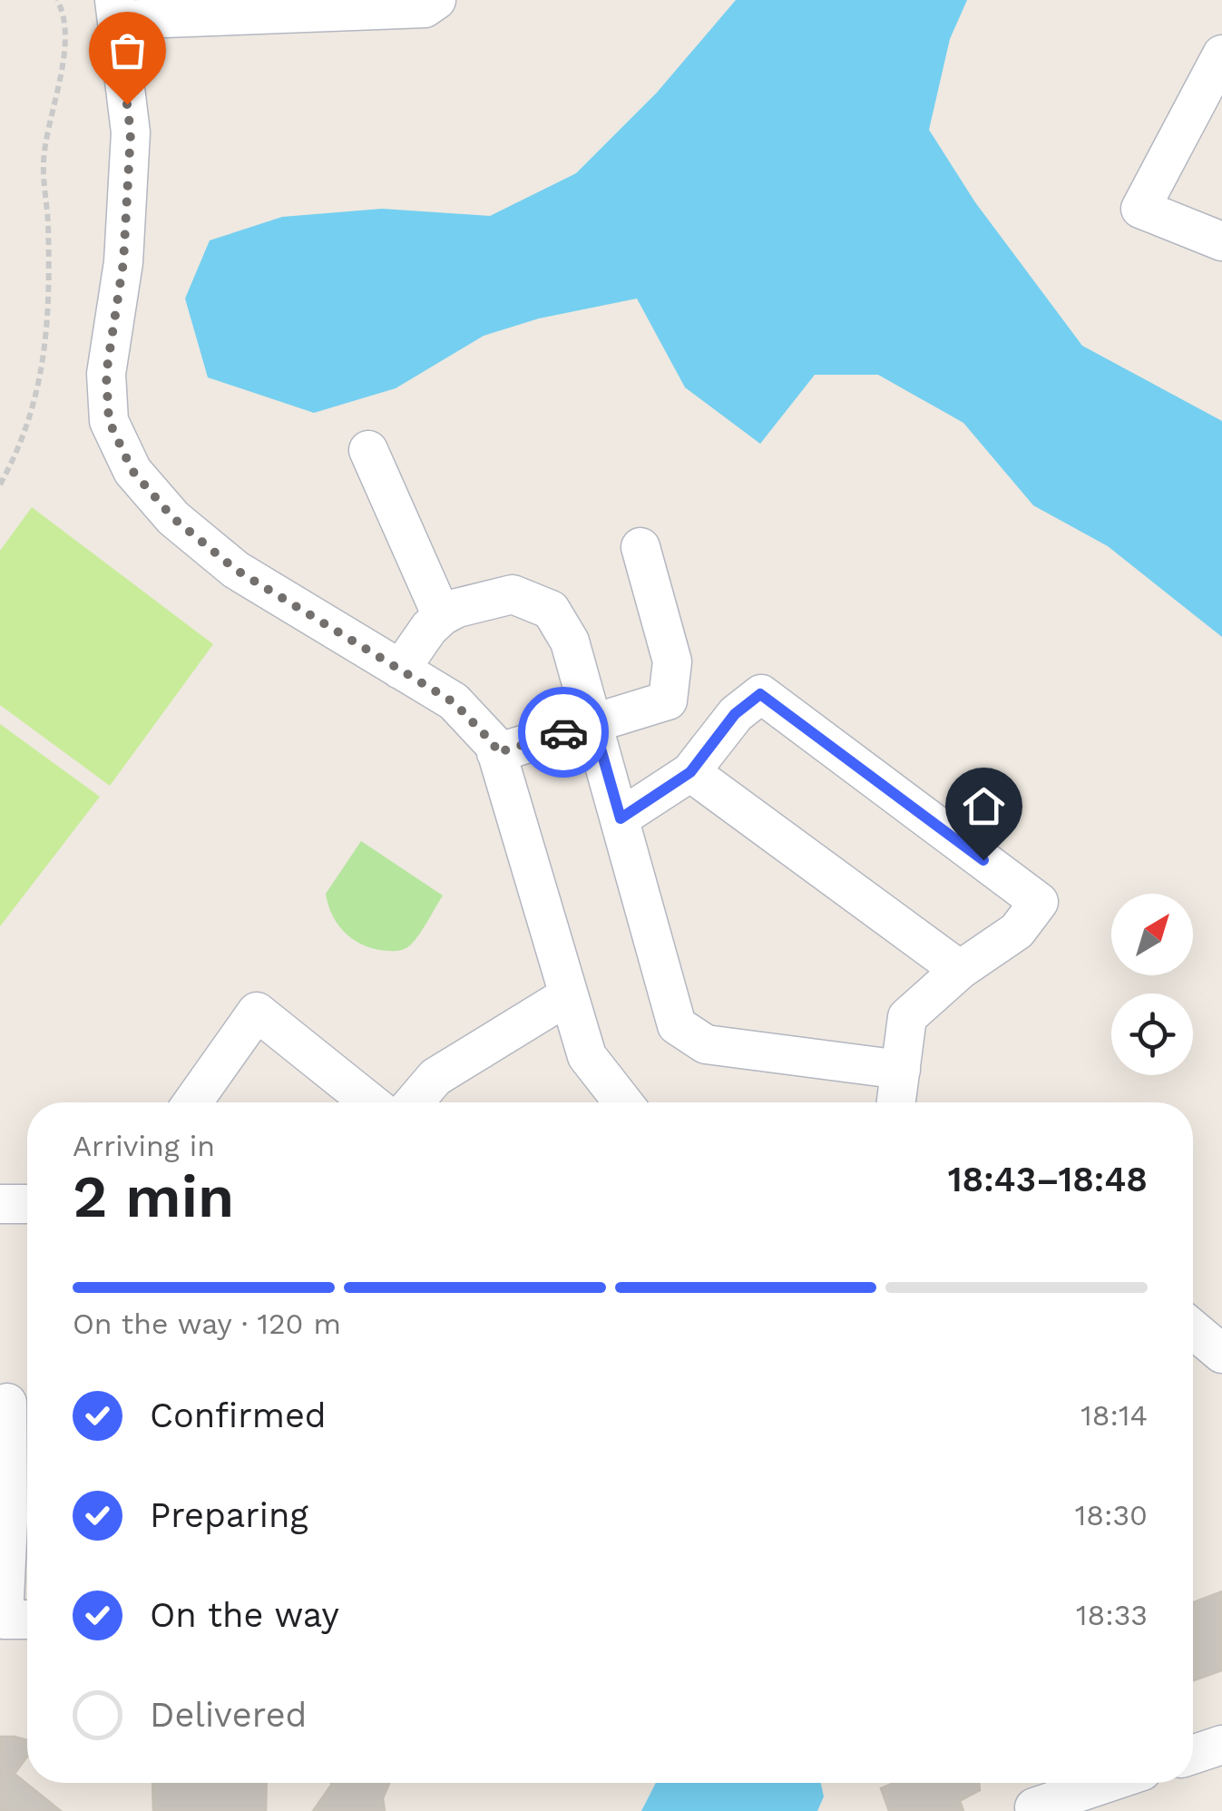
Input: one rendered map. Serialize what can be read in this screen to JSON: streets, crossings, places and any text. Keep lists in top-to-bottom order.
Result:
{
  "north": "top right",
  "page": {
    "heading": ["2 min", "Arriving in", "18:43–18:48"],
    "bar": "On the way · 120 m",
    "list": [
      ["Confirmed", "18:14"],
      ["Preparing", "18:30"],
      ["On the way", "18:33"],
      "Delivered"
    ]
  }
}
